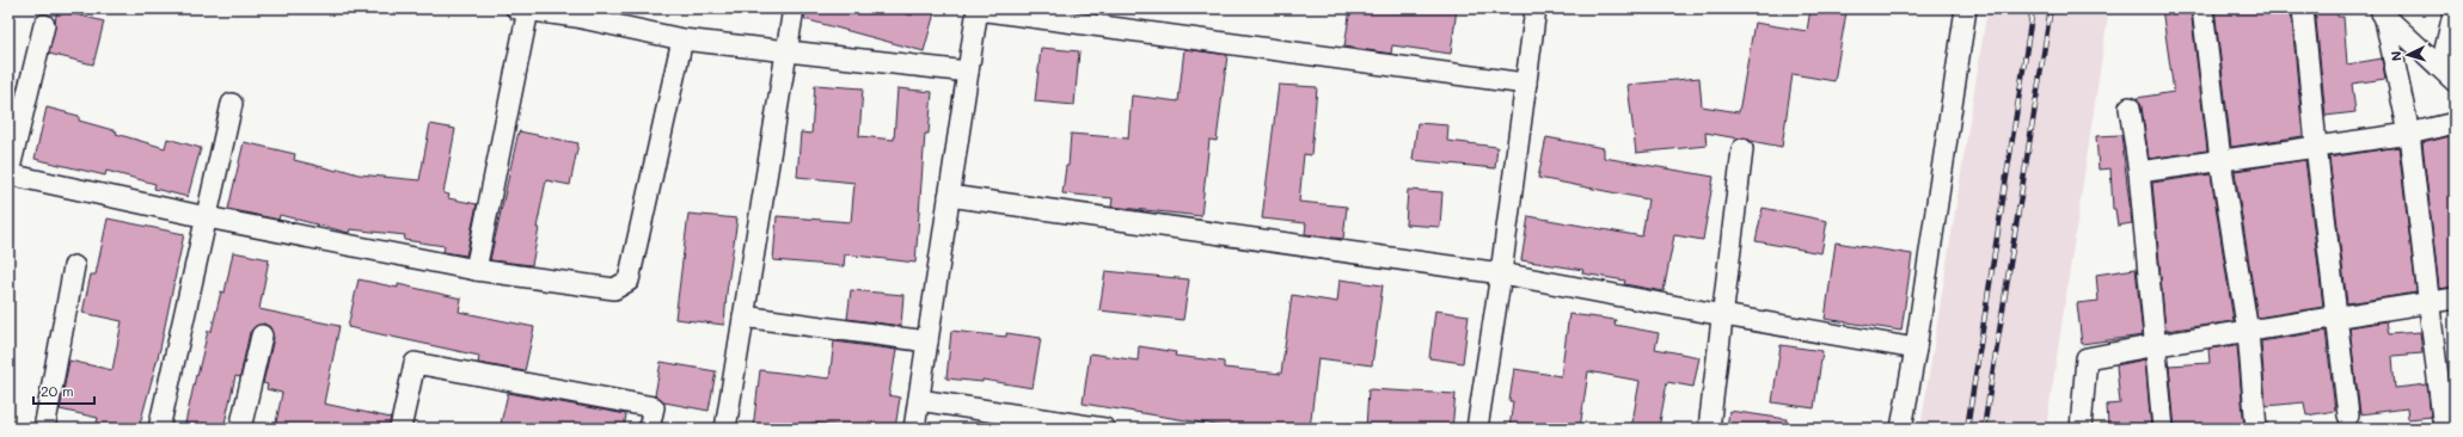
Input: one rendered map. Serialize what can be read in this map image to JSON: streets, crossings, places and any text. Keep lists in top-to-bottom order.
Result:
{
  "scale_bar": "20 m",
  "north": "left"
}
